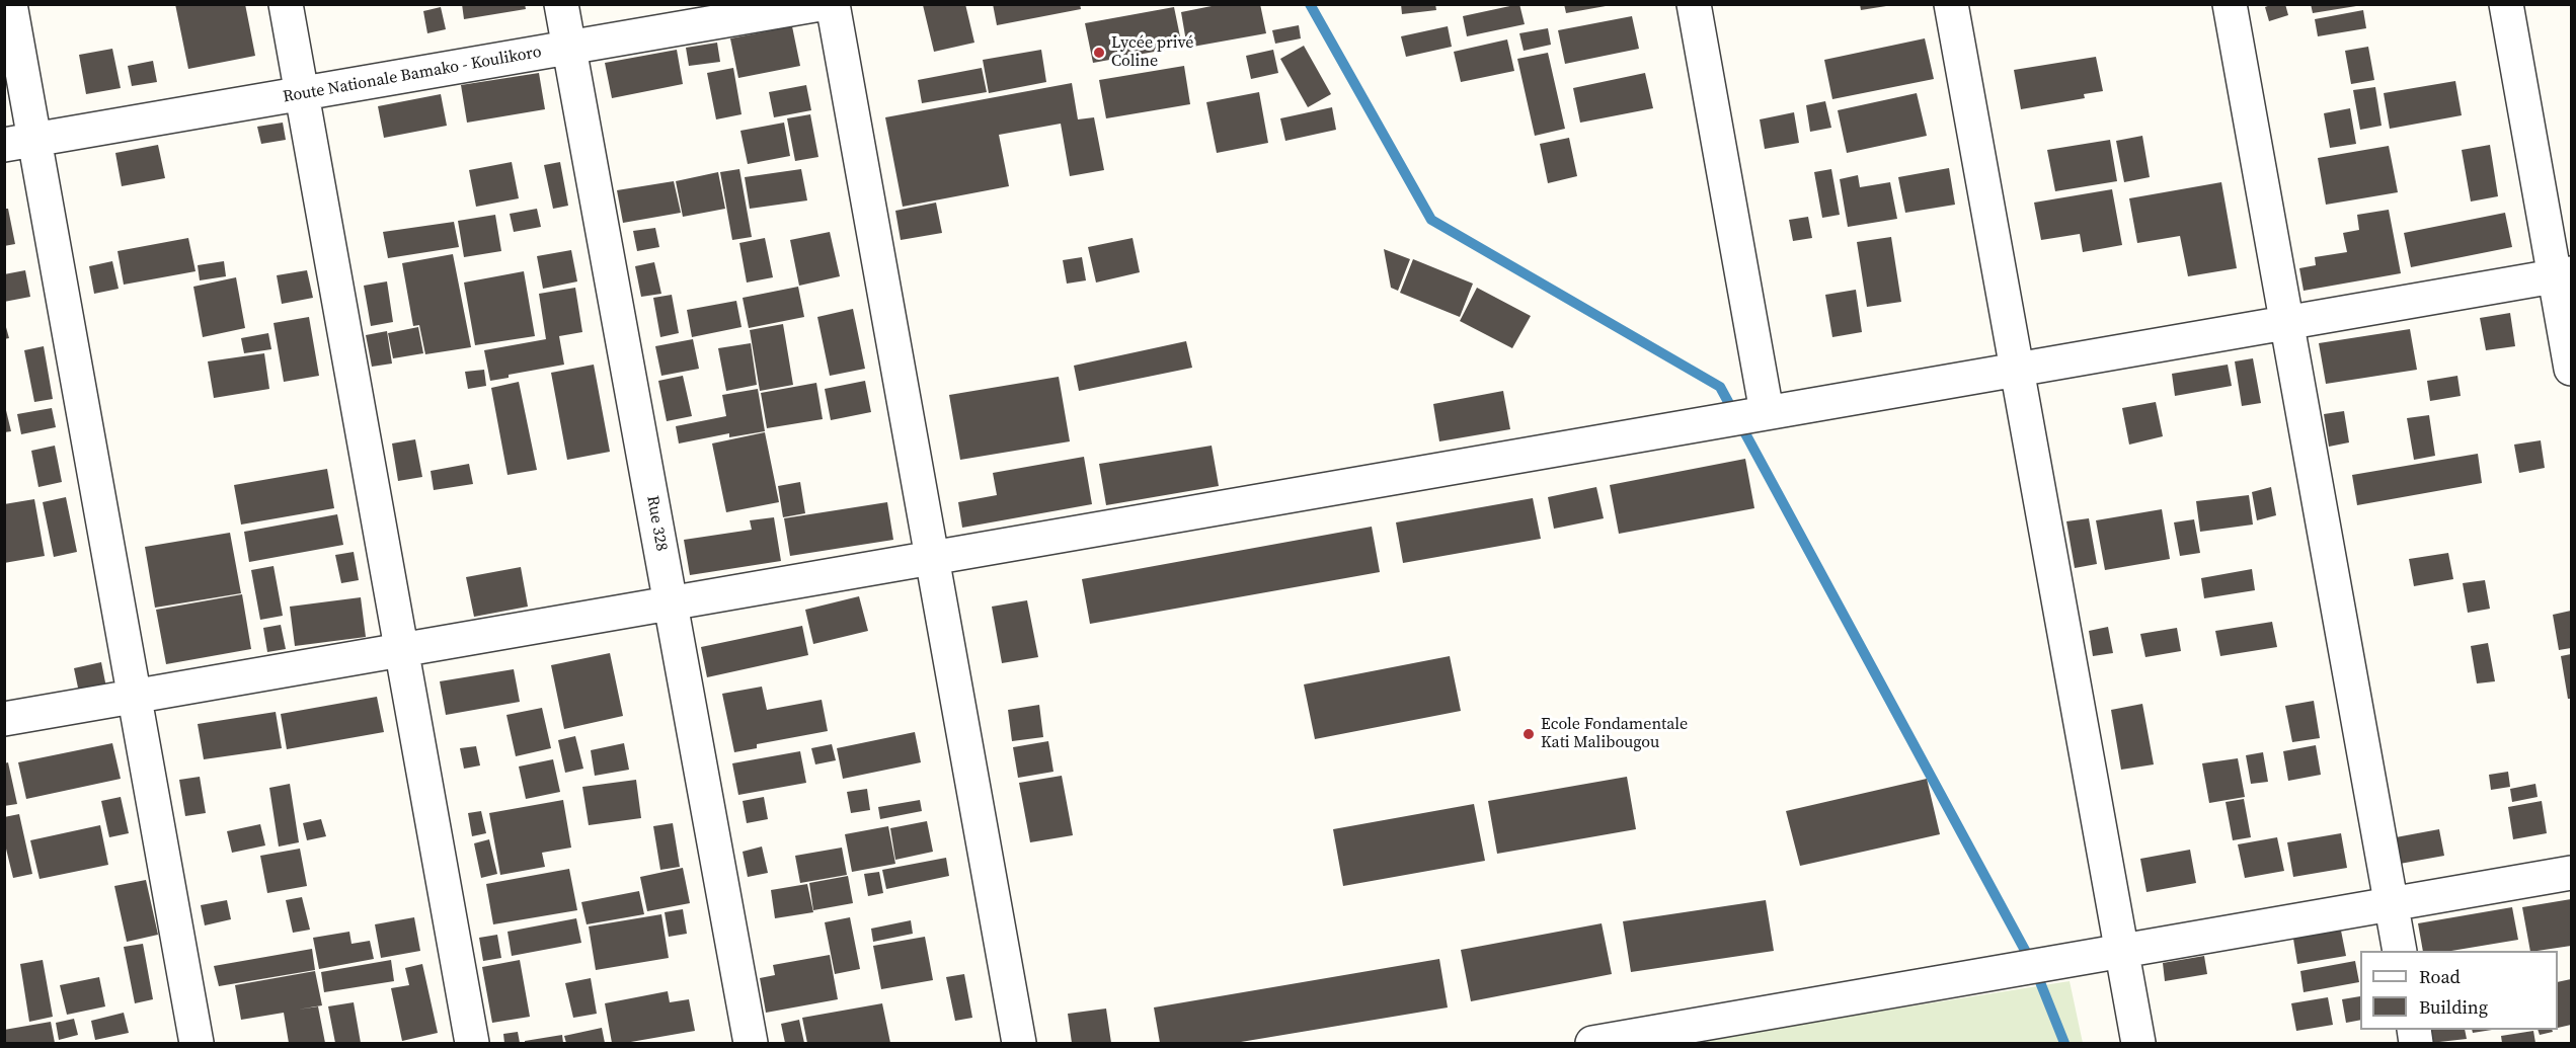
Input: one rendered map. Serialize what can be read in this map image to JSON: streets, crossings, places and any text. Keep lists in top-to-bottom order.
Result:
{
  "streets": {
    "street": ["Route Nationale Bamako - Koulikoro", "Rue 328"]
  },
  "crossings": [
    ["Route Nationale Bamako - Koulikoro", "Rue 328"]
  ],
  "places": ["Lycée privé Coline", "Ecole Fondamentale Kati Malibougou"],
  "legend": ["Road", "Building"]
}
